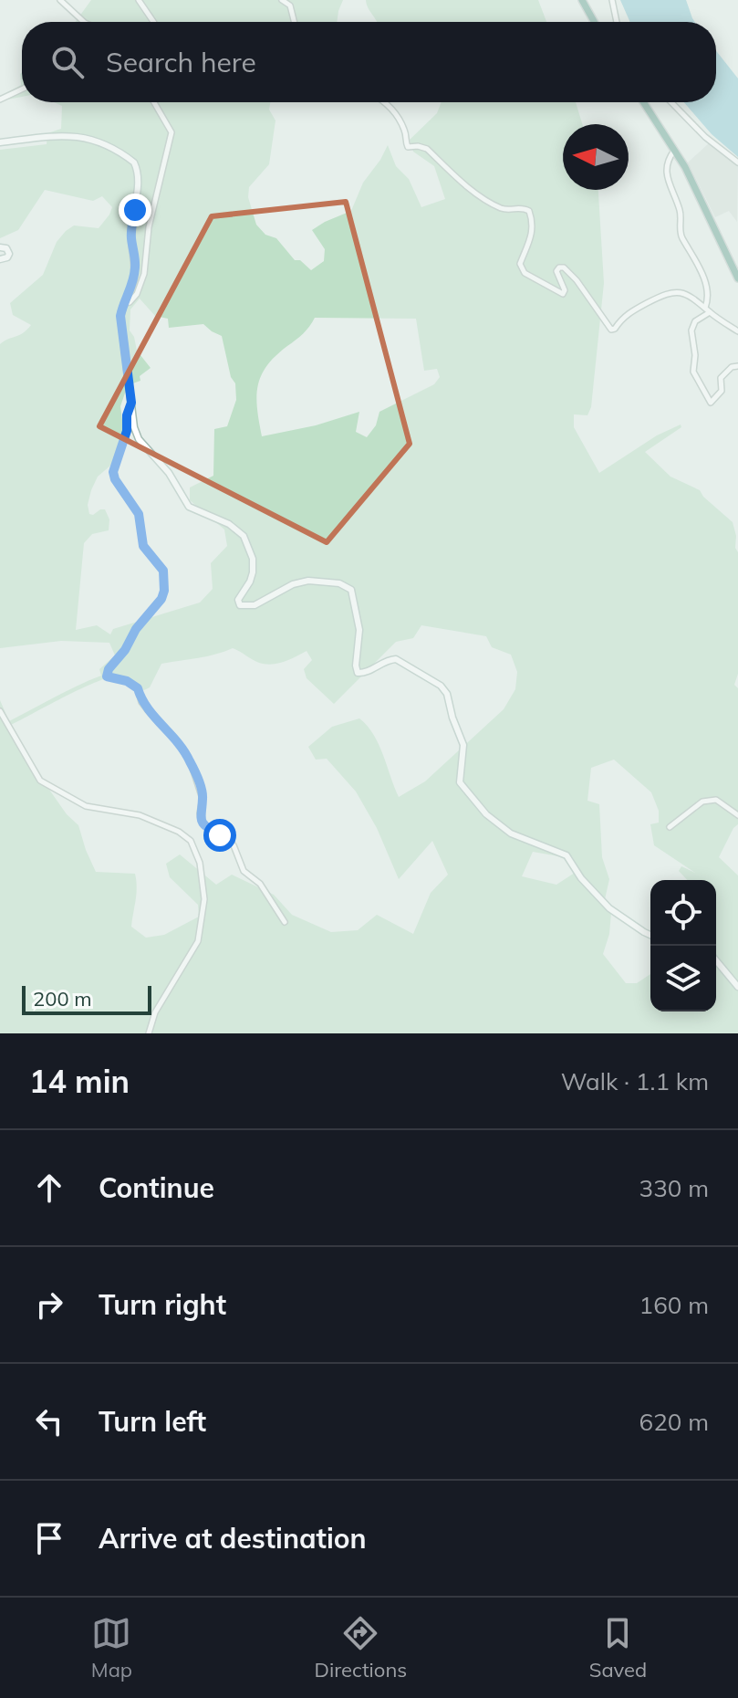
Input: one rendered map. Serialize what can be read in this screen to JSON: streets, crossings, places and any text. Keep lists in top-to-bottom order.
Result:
{
  "scale_bar": "200 m",
  "north": "left",
  "page": {
    "search": "Search here",
    "scale": "200 m",
    "heading": ["14 min", "Walk · 1.1 km"],
    "list": [
      ["Continue", "330 m"],
      ["Turn right", "160 m"],
      ["Turn left", "620 m"],
      "Arrive at destination"
    ],
    "nav": ["Map", "Directions", "Saved"]
  }
}
